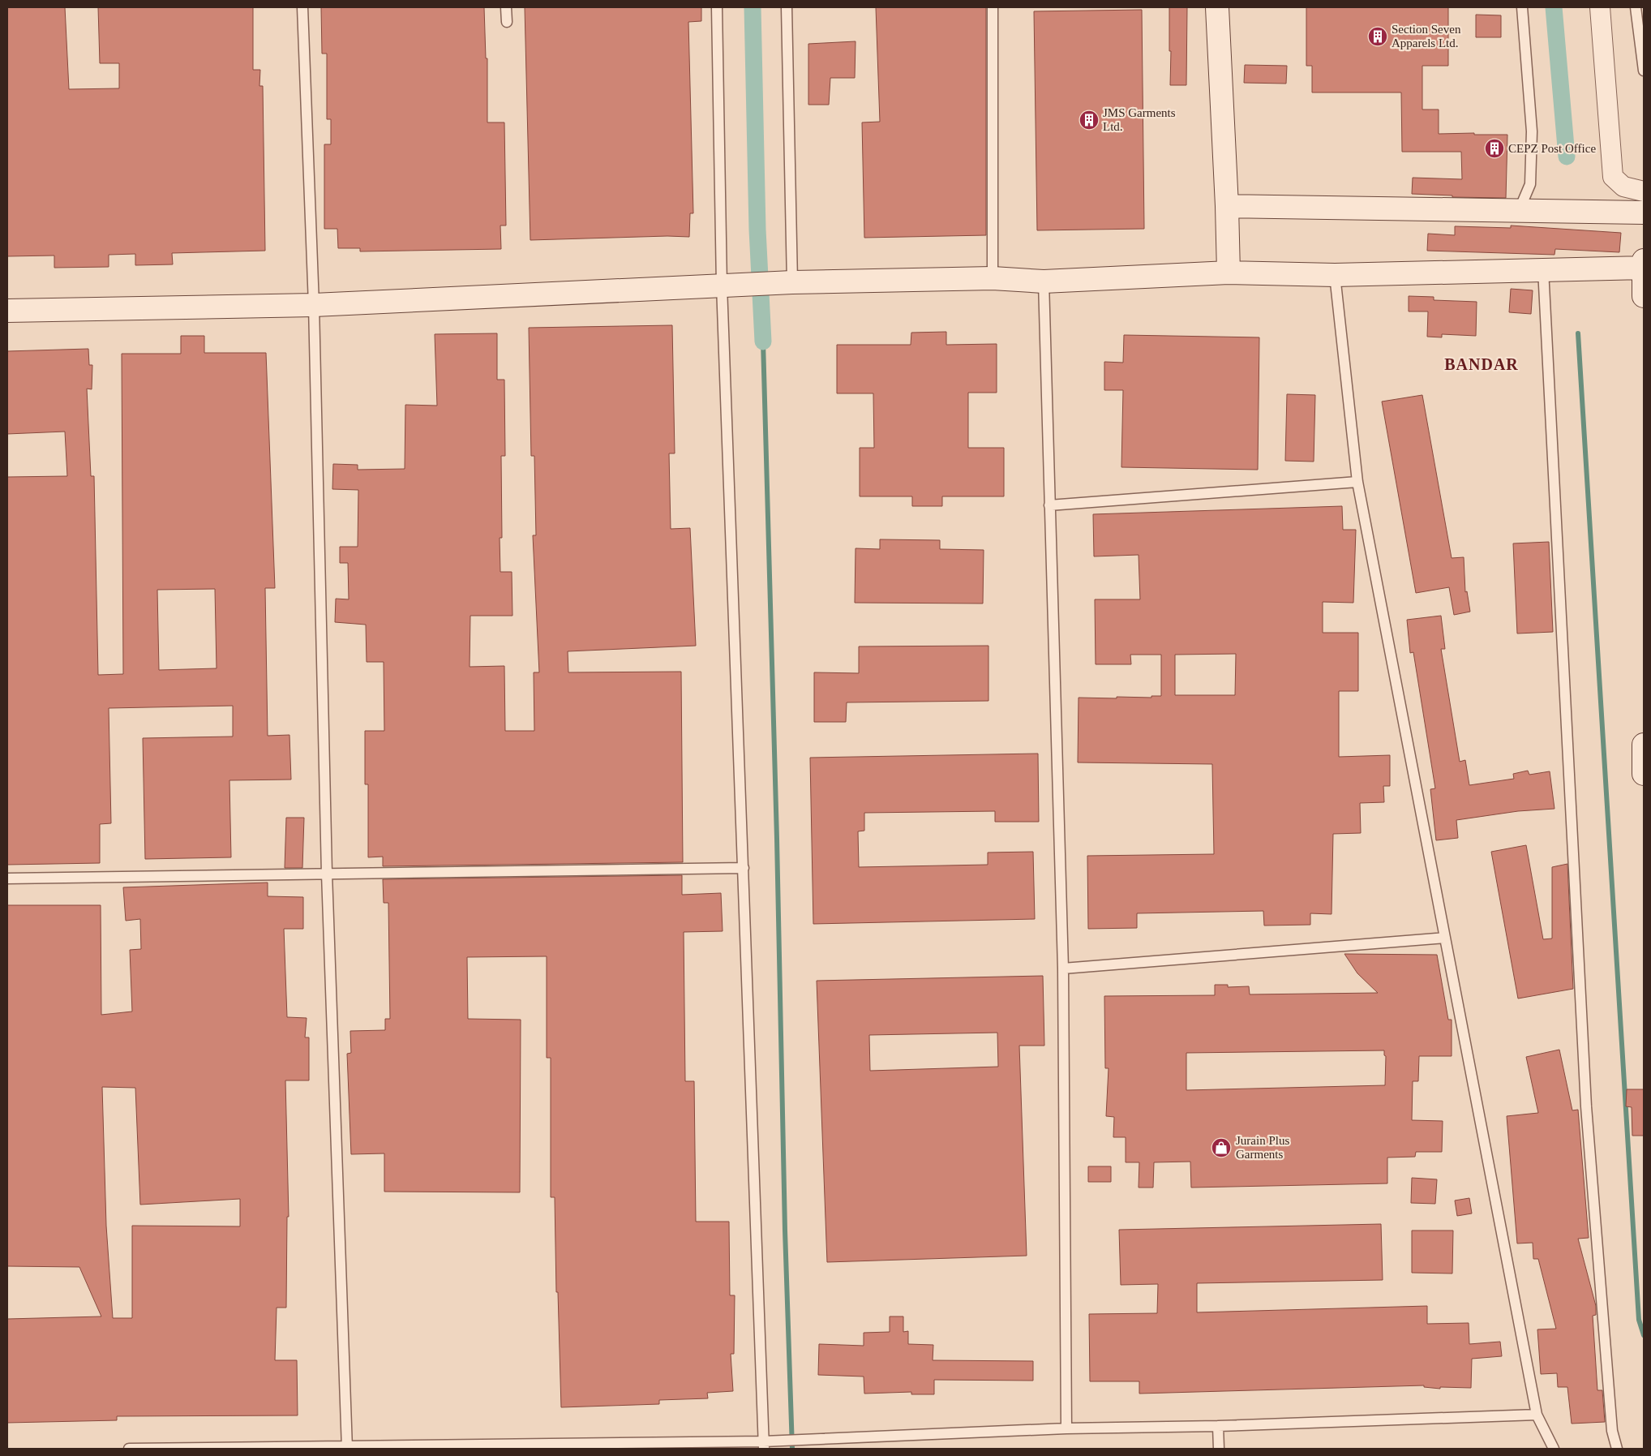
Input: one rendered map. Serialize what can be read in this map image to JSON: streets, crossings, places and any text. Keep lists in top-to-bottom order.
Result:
{
  "districts": ["BANDAR"],
  "places": {
    "building": ["Section Seven Apparels Ltd.", "JMS Garments Ltd.", "CEPZ Post Office"],
    "shop": ["Jurain Plus Garments"]
  }
}
